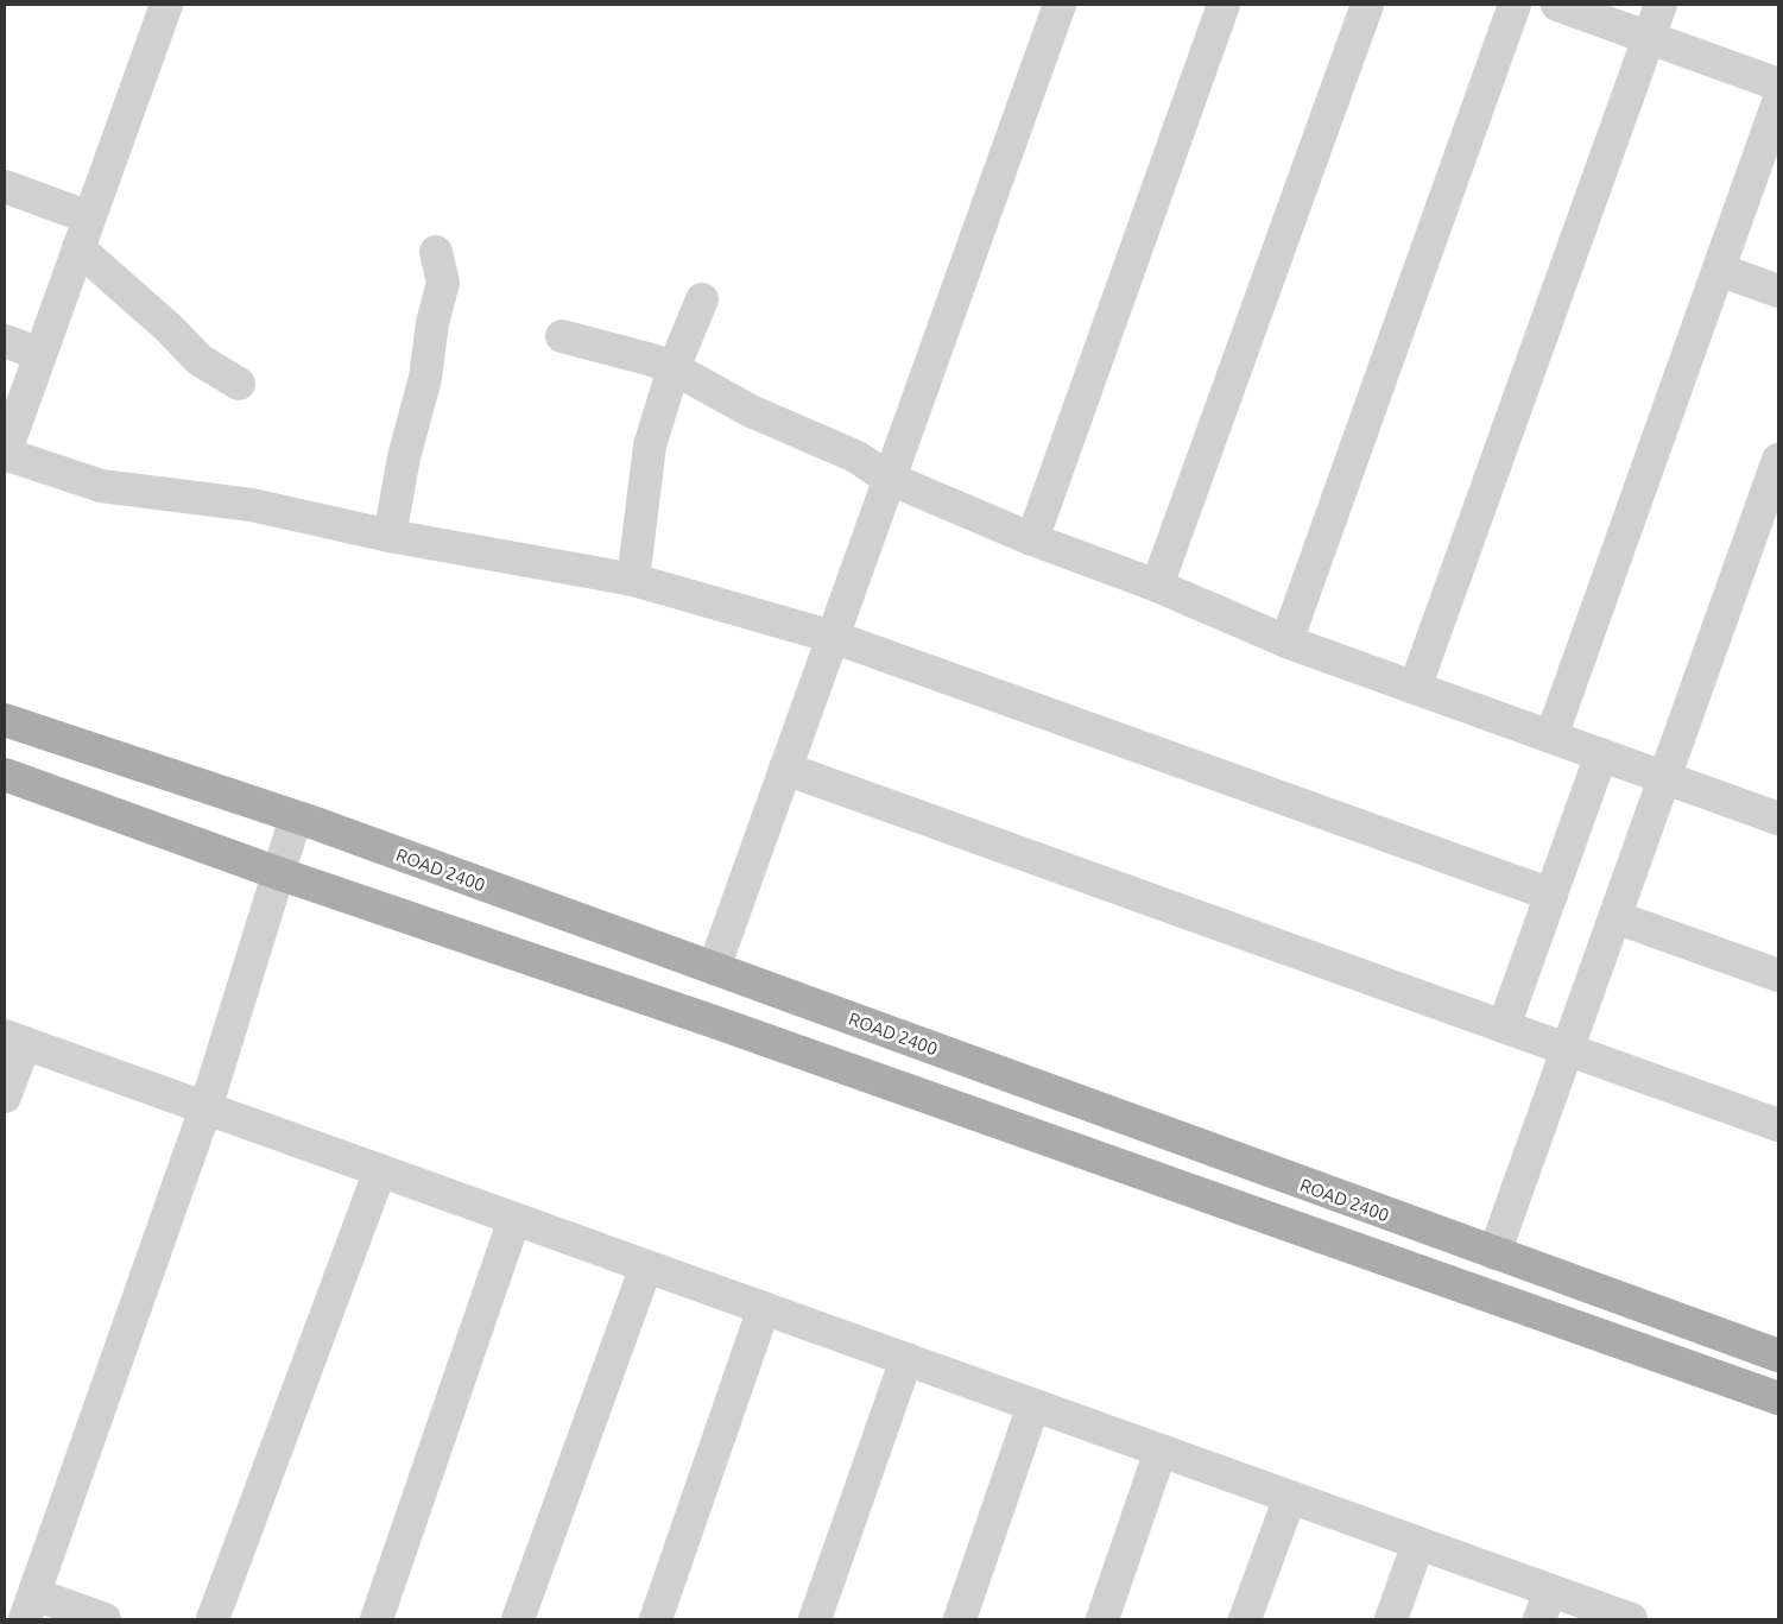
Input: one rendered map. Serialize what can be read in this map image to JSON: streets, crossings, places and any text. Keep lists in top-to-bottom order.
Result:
{
  "streets": {
    "main road": ["ROAD 2400"]
  }
}
